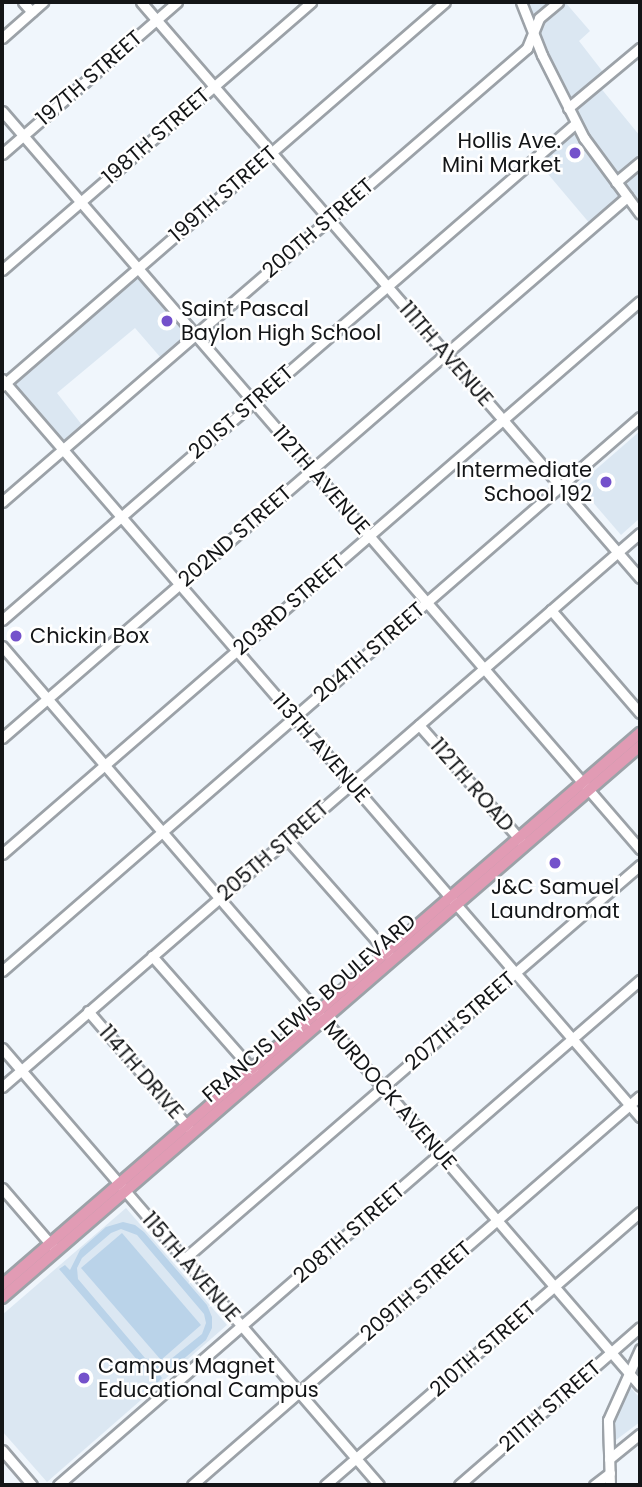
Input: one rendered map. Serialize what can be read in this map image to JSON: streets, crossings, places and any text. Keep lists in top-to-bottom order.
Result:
{
  "streets": {
    "main road": ["FRANCIS LEWIS BOULEVARD"],
    "street": [
      "197TH STREET",
      "198TH STREET",
      "199TH STREET",
      "200TH STREET",
      "111TH AVENUE",
      "201ST STREET",
      "112TH AVENUE",
      "202ND STREET",
      "203RD STREET",
      "204TH STREET",
      "113TH AVENUE",
      "112TH ROAD",
      "205TH STREET",
      "207TH STREET",
      "114TH DRIVE",
      "MURDOCK AVENUE",
      "208TH STREET",
      "115TH AVENUE",
      "209TH STREET",
      "210TH STREET",
      "211TH STREET"
    ]
  },
  "crossings": [
    ["197TH STREET", "111TH AVENUE"],
    ["197TH STREET", "112TH AVENUE"],
    ["198TH STREET", "111TH AVENUE"],
    ["198TH STREET", "112TH AVENUE"],
    ["199TH STREET", "111TH AVENUE"],
    ["199TH STREET", "112TH AVENUE"],
    ["199TH STREET", "113TH AVENUE"],
    ["200TH STREET", "111TH AVENUE"],
    ["200TH STREET", "112TH AVENUE"],
    ["200TH STREET", "113TH AVENUE"],
    ["111TH AVENUE", "201ST STREET"],
    ["111TH AVENUE", "202ND STREET"],
    ["111TH AVENUE", "203RD STREET"],
    ["111TH AVENUE", "204TH STREET"],
    ["111TH AVENUE", "205TH STREET"],
    ["201ST STREET", "112TH AVENUE"],
    ["201ST STREET", "113TH AVENUE"],
    ["112TH AVENUE", "202ND STREET"],
    ["112TH AVENUE", "203RD STREET"],
    ["112TH AVENUE", "204TH STREET"],
    ["112TH AVENUE", "205TH STREET"],
    ["112TH AVENUE", "FRANCIS LEWIS BOULEVARD"],
    ["202ND STREET", "113TH AVENUE"],
    ["202ND STREET", "MURDOCK AVENUE"],
    ["203RD STREET", "113TH AVENUE"],
    ["203RD STREET", "MURDOCK AVENUE"],
    ["204TH STREET", "113TH AVENUE"],
    ["204TH STREET", "MURDOCK AVENUE"],
    ["113TH AVENUE", "205TH STREET"],
    ["113TH AVENUE", "FRANCIS LEWIS BOULEVARD"],
    ["113TH AVENUE", "207TH STREET"],
    ["113TH AVENUE", "208TH STREET"],
    ["113TH AVENUE", "209TH STREET"],
    ["112TH ROAD", "205TH STREET"],
    ["112TH ROAD", "FRANCIS LEWIS BOULEVARD"],
    ["205TH STREET", "114TH DRIVE"],
    ["205TH STREET", "MURDOCK AVENUE"],
    ["205TH STREET", "115TH AVENUE"],
    ["FRANCIS LEWIS BOULEVARD", "114TH DRIVE"],
    ["FRANCIS LEWIS BOULEVARD", "MURDOCK AVENUE"],
    ["FRANCIS LEWIS BOULEVARD", "115TH AVENUE"],
    ["207TH STREET", "MURDOCK AVENUE"],
    ["207TH STREET", "115TH AVENUE"],
    ["MURDOCK AVENUE", "208TH STREET"],
    ["MURDOCK AVENUE", "209TH STREET"],
    ["MURDOCK AVENUE", "210TH STREET"],
    ["MURDOCK AVENUE", "211TH STREET"],
    ["208TH STREET", "115TH AVENUE"],
    ["115TH AVENUE", "209TH STREET"],
    ["115TH AVENUE", "210TH STREET"]
  ],
  "places": [
    "Hollis Ave. Mini Market",
    "Saint Pascal Baylon High School",
    "Intermediate School 192",
    "Chickin Box",
    "J&C Samuel Laundromat",
    "Campus Magnet Educational Campus"
  ]
}
